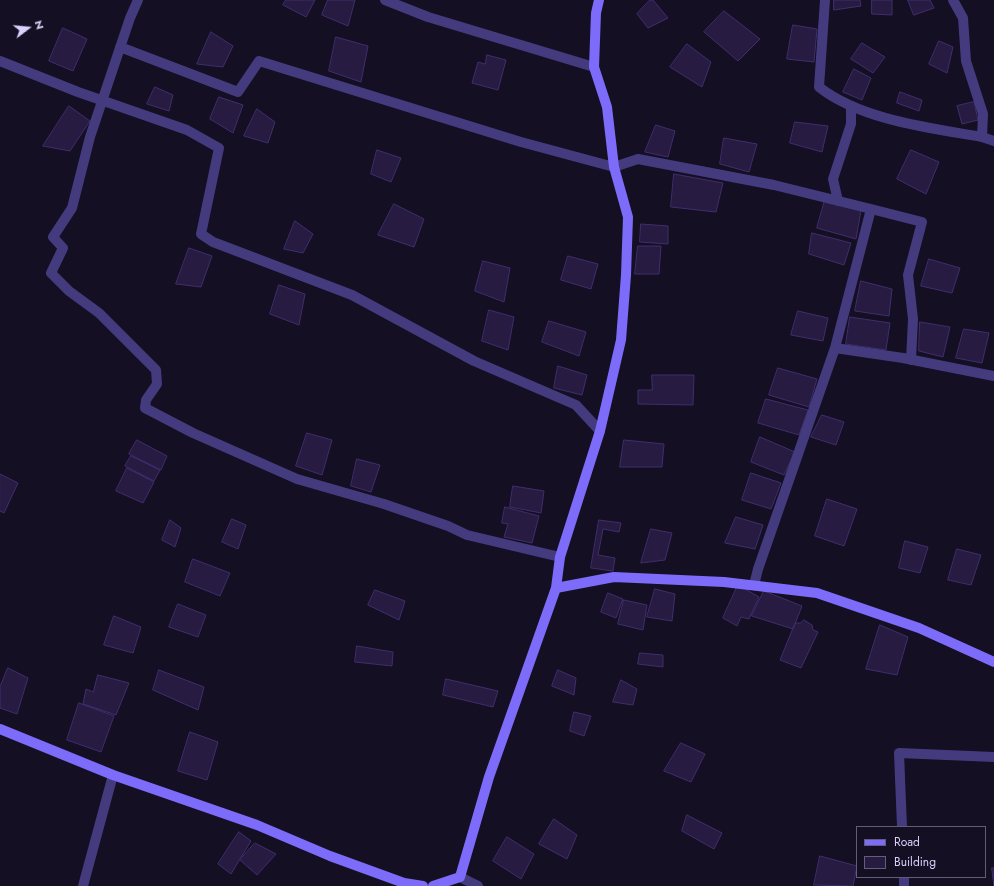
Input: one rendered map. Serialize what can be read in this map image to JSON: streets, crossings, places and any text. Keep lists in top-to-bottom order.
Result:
{
  "legend": ["Road", "Building"],
  "north": "right"
}
